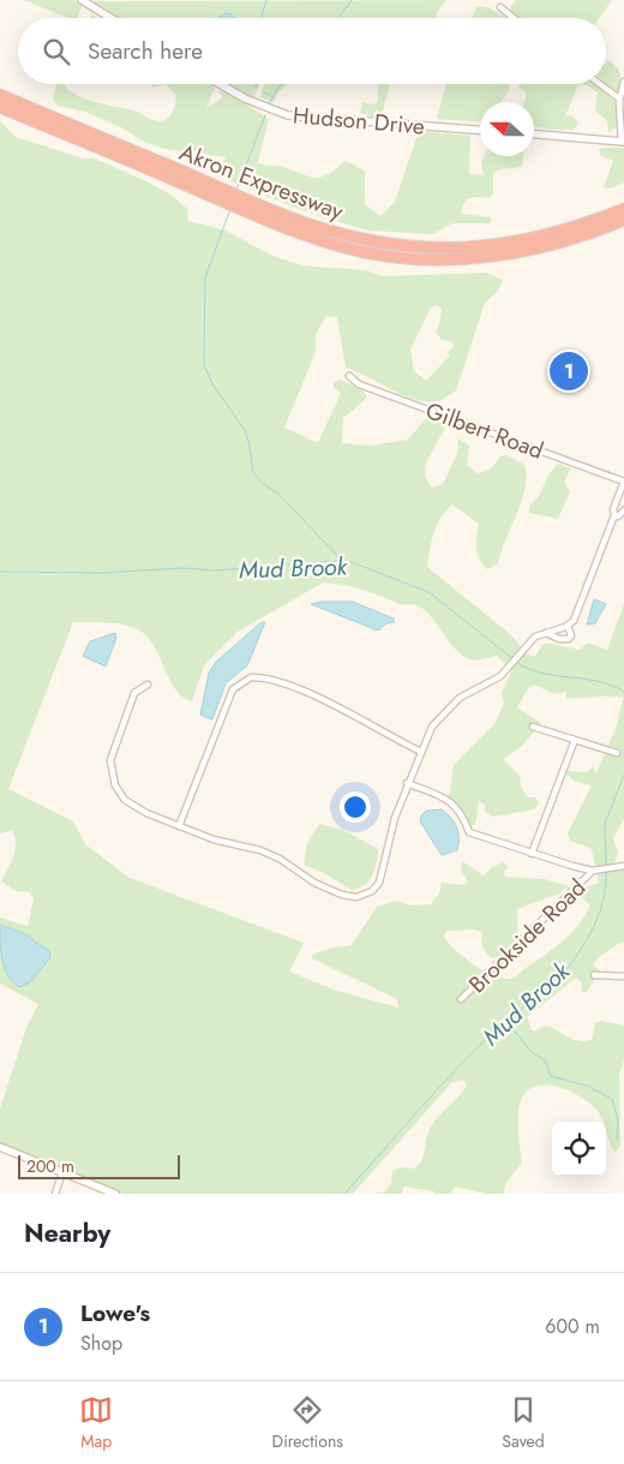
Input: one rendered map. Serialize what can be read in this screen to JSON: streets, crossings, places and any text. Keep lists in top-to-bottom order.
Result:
{
  "streets": {
    "highway": ["Akron Expressway"],
    "street": ["Hudson Drive", "Gilbert Road", "Brookside Road"]
  },
  "water": ["Mud Brook"],
  "scale_bar": "200 m",
  "north": "left",
  "page": {
    "search": "Search here",
    "pins": "1",
    "scale": "200 m",
    "heading": "Nearby",
    "list": [
      {
        "mark": "1",
        "name": "Lowe's",
        "note": "Shop",
        "value": "600 m"
      }
    ],
    "nav": ["Map", "Directions", "Saved"]
  }
}
